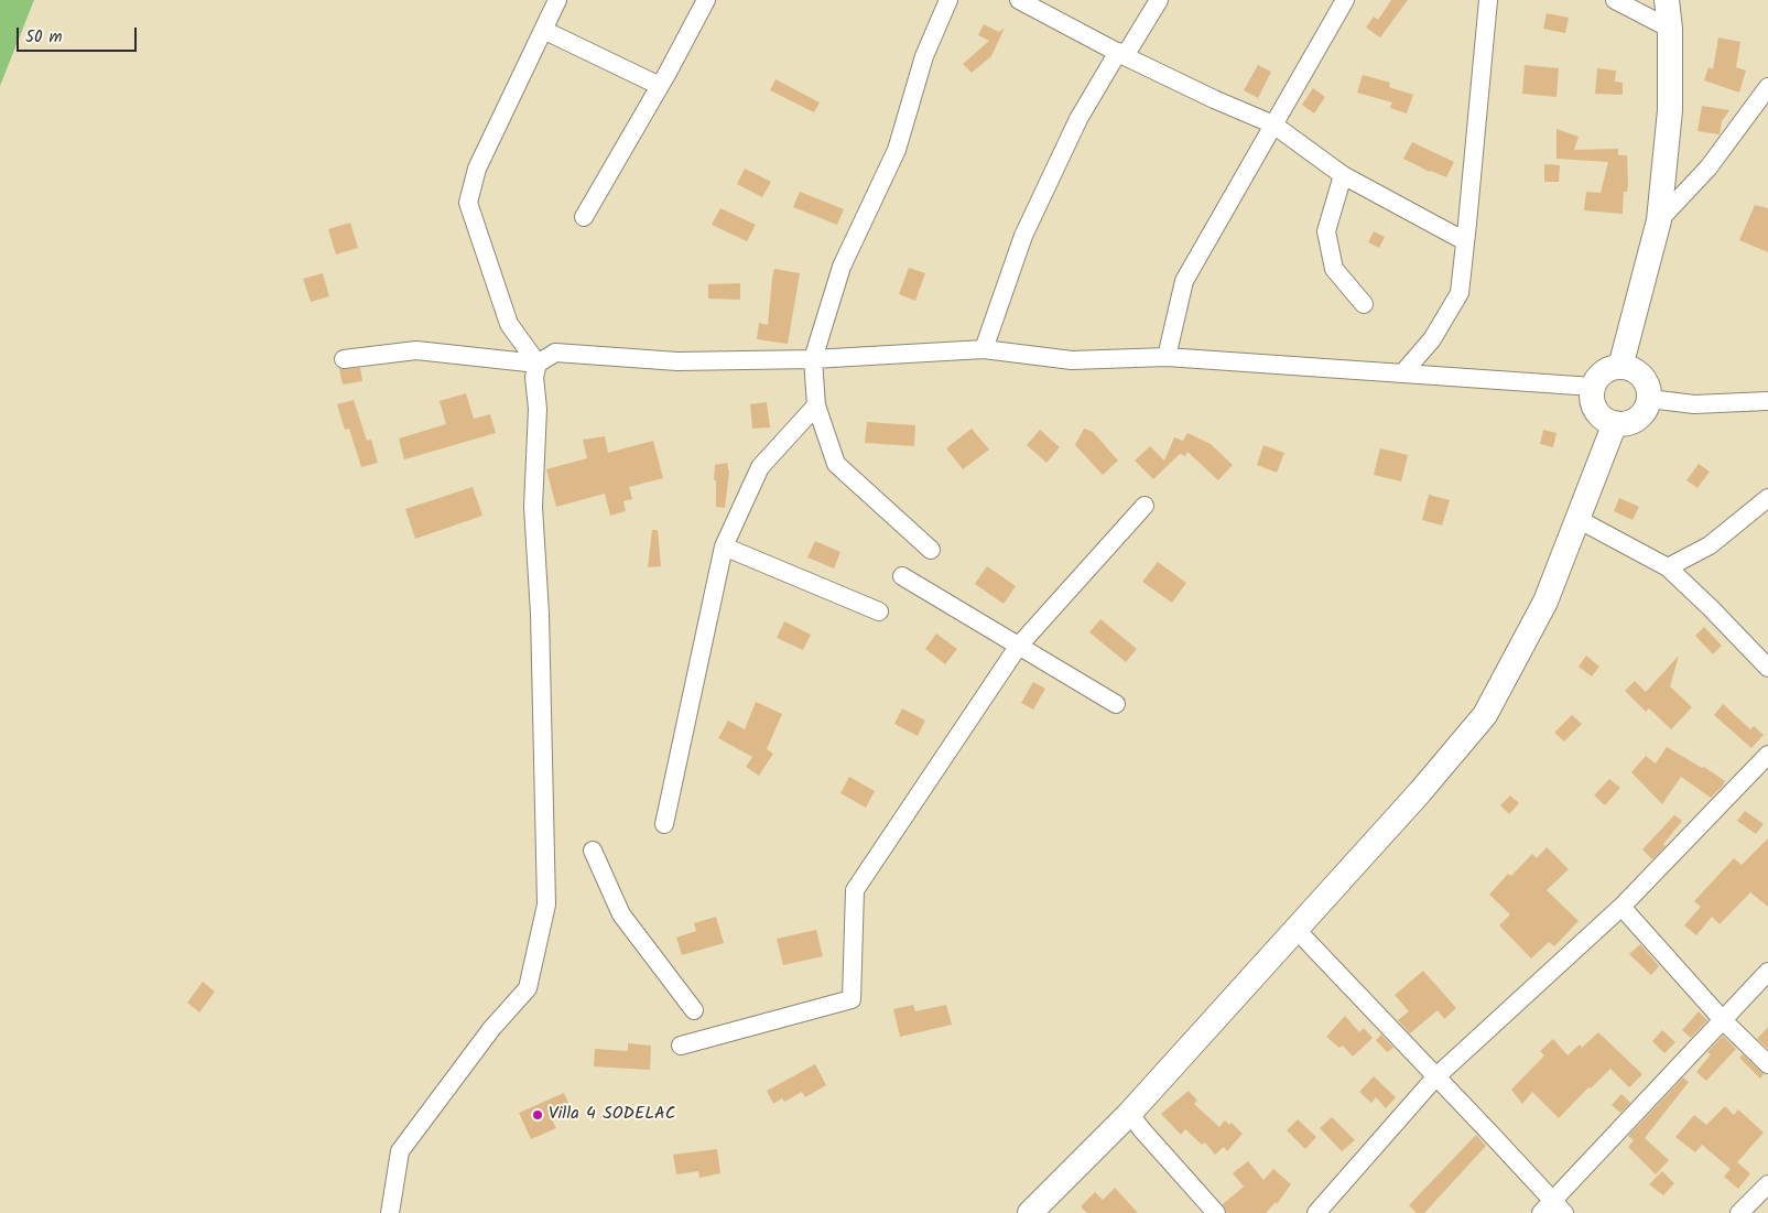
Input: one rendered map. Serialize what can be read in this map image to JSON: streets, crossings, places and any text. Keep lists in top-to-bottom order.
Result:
{
  "places": ["Villa 4 SODELAC"],
  "scale_bar": "50 m"
}
